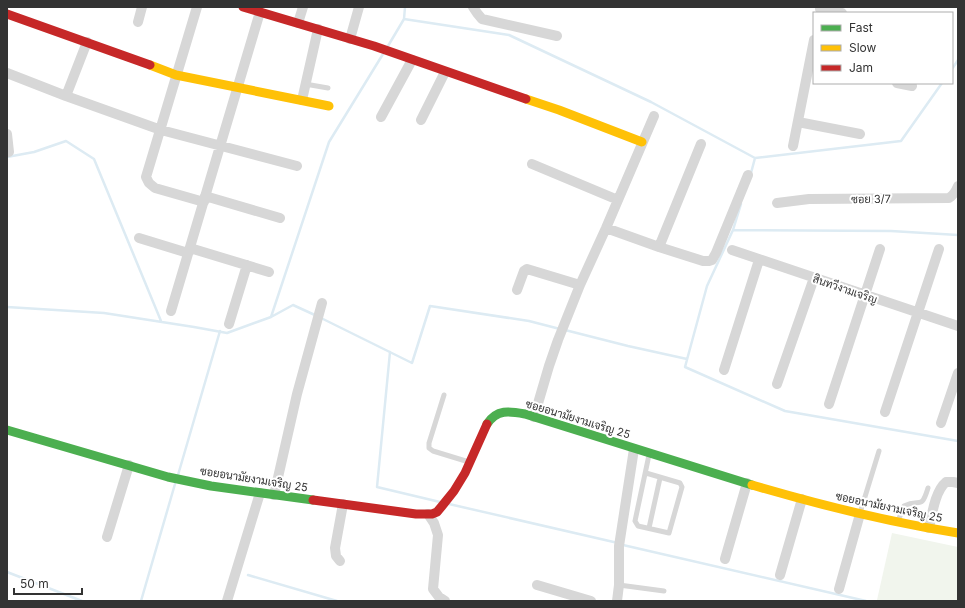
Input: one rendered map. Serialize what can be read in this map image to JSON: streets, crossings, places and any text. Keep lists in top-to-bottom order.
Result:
{
  "streets": {
    "street": ["ซอย 3/7", "สินทวีงามเจริญ", "ซอยอนามัยงามเจริญ 25"]
  },
  "legend": ["Fast", "Slow", "Jam"],
  "scale_bar": "50 m"
}
